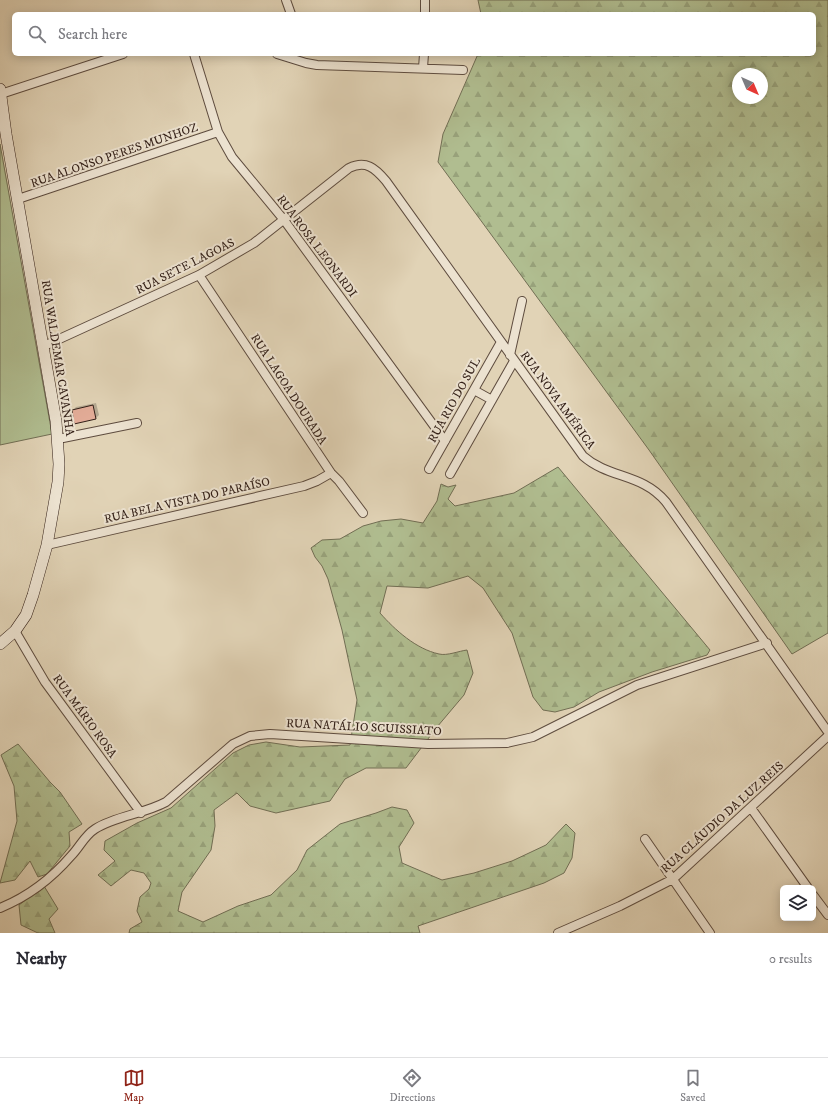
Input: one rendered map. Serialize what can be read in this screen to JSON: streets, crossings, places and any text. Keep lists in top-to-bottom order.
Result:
{
  "streets": {
    "street": [
      "RUA ALONSO PERES MUNHOZ",
      "RUA ROSA LEONARDI",
      "RUA SETE LAGOAS",
      "RUA WALDEMAR CAVANHA",
      "RUA LAGOA DOURADA",
      "RUA RIO DO SUL",
      "RUA NOVA AMÉRICA",
      "RUA BELA VISTA DO PARAÍSO",
      "RUA MÁRIO ROSA",
      "RUA NATÁLIO SCUISSIATO",
      "RUA CLÁUDIO DA LUZ REIS"
    ]
  },
  "crossings": [
    ["RUA ALONSO PERES MUNHOZ", "RUA ROSA LEONARDI"],
    ["RUA ALONSO PERES MUNHOZ", "RUA WALDEMAR CAVANHA"],
    ["RUA ROSA LEONARDI", "RUA SETE LAGOAS"],
    ["RUA ROSA LEONARDI", "RUA RIO DO SUL"],
    ["RUA SETE LAGOAS", "RUA WALDEMAR CAVANHA"],
    ["RUA SETE LAGOAS", "RUA LAGOA DOURADA"],
    ["RUA SETE LAGOAS", "RUA NOVA AMÉRICA"],
    ["RUA WALDEMAR CAVANHA", "RUA BELA VISTA DO PARAÍSO"],
    ["RUA WALDEMAR CAVANHA", "RUA MÁRIO ROSA"],
    ["RUA LAGOA DOURADA", "RUA BELA VISTA DO PARAÍSO"],
    ["RUA RIO DO SUL", "RUA NOVA AMÉRICA"],
    ["RUA NOVA AMÉRICA", "RUA NATÁLIO SCUISSIATO"],
    ["RUA MÁRIO ROSA", "RUA NATÁLIO SCUISSIATO"]
  ],
  "north": "bottom right",
  "page": {
    "search": "Search here",
    "heading": ["Nearby", "0 results"],
    "nav": ["Map", "Directions", "Saved"]
  }
}
